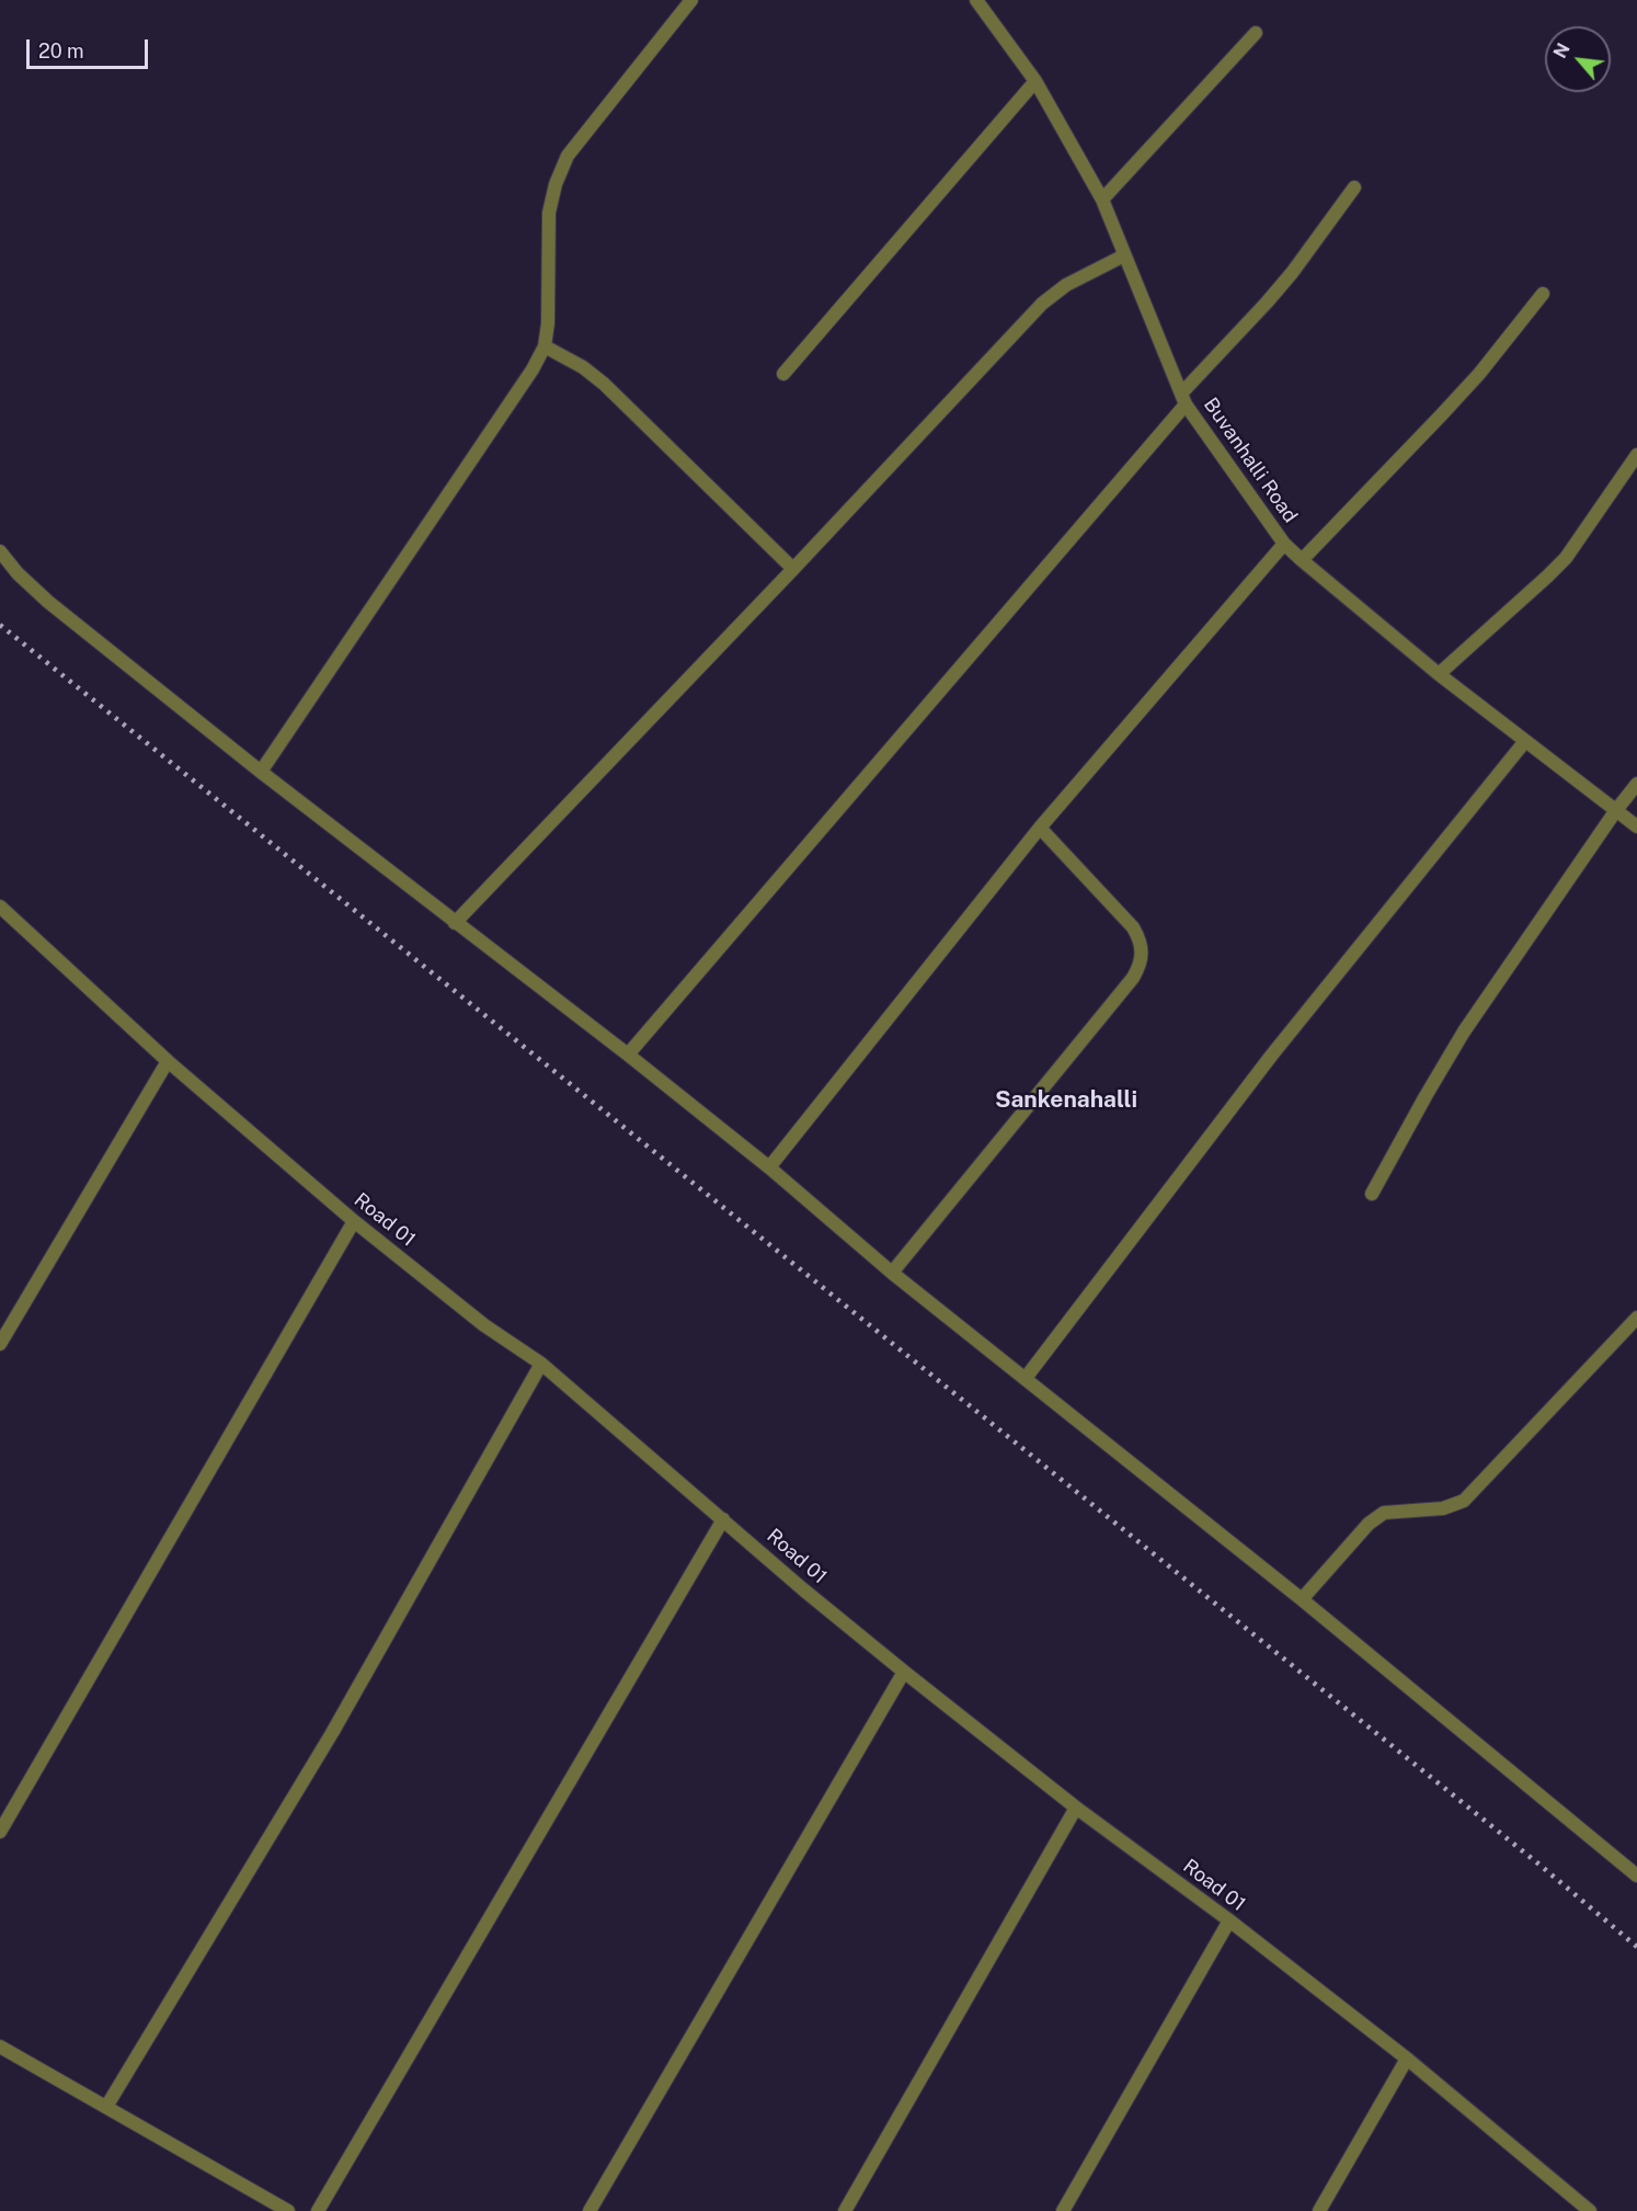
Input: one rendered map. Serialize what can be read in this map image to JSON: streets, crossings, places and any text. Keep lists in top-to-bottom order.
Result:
{
  "streets": {
    "street": ["Buvanhalli Road", "Road 01"]
  },
  "districts": ["Sankenahalli"],
  "scale_bar": "20 m",
  "north": "top left"
}
